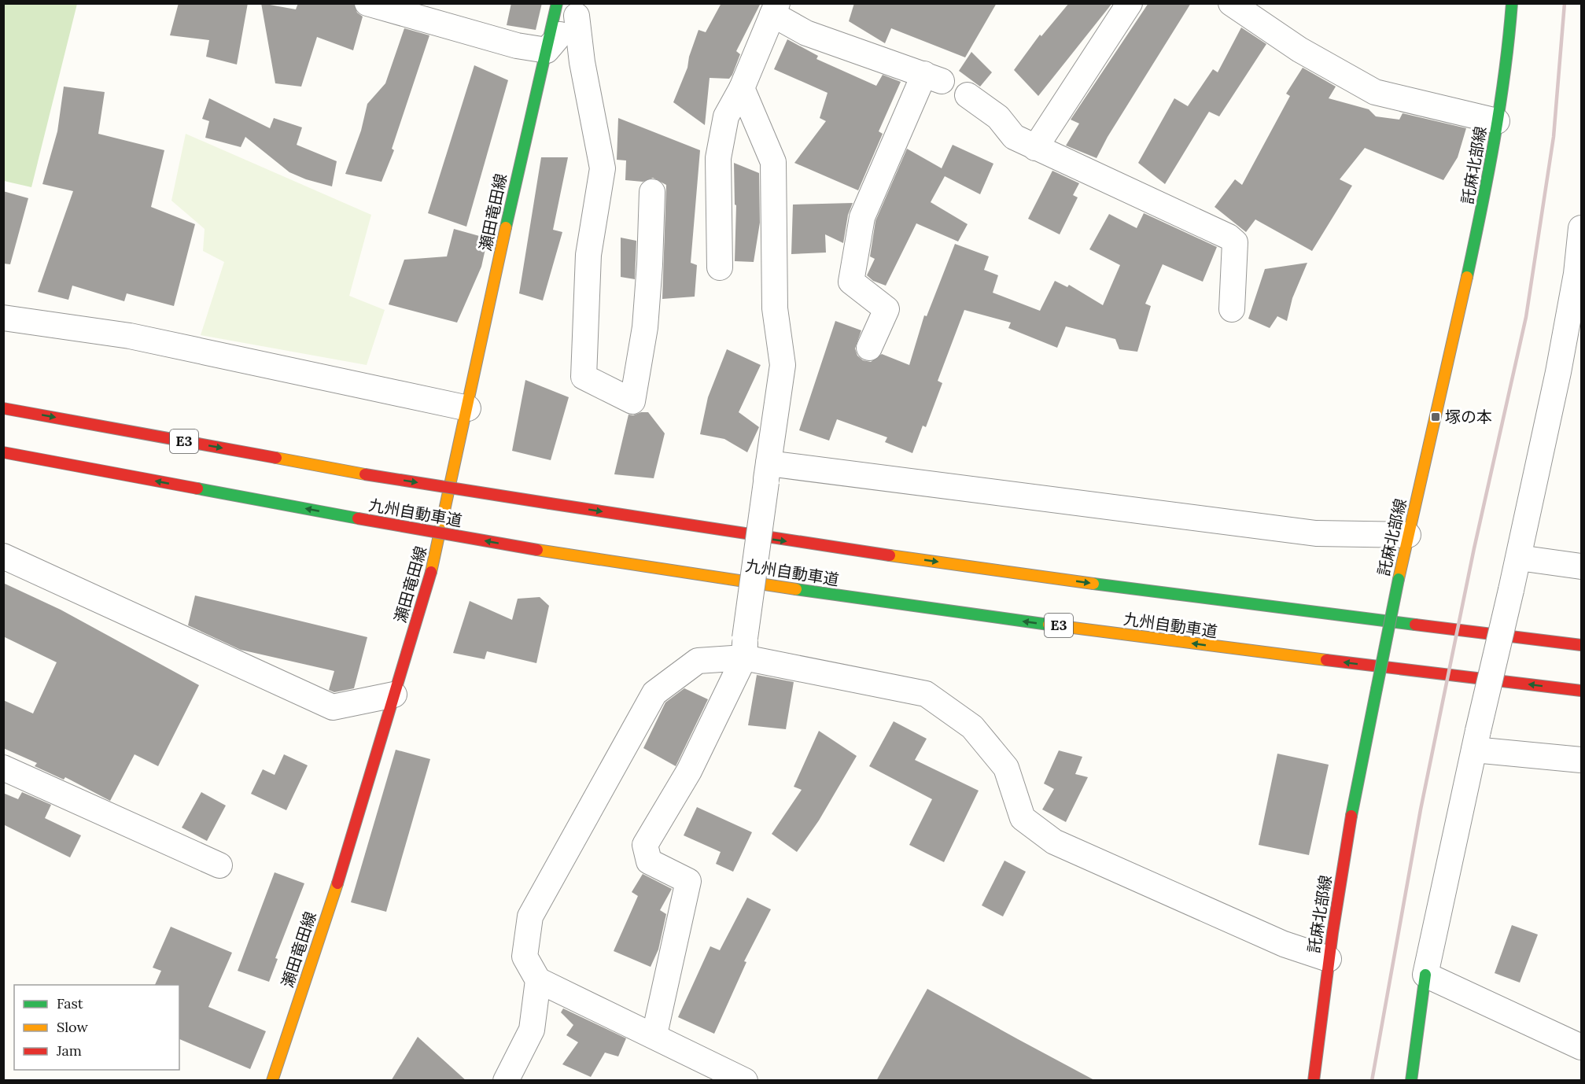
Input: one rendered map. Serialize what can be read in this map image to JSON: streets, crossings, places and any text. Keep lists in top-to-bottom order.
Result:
{
  "streets": {
    "main road": [
      "託麻北部線",
      "瀬田竜田線",
      "E3",
      "九州自動車道"
    ]
  },
  "places": {
    "transit": ["塚の本"]
  },
  "legend": ["Fast", "Slow", "Jam"]
}
